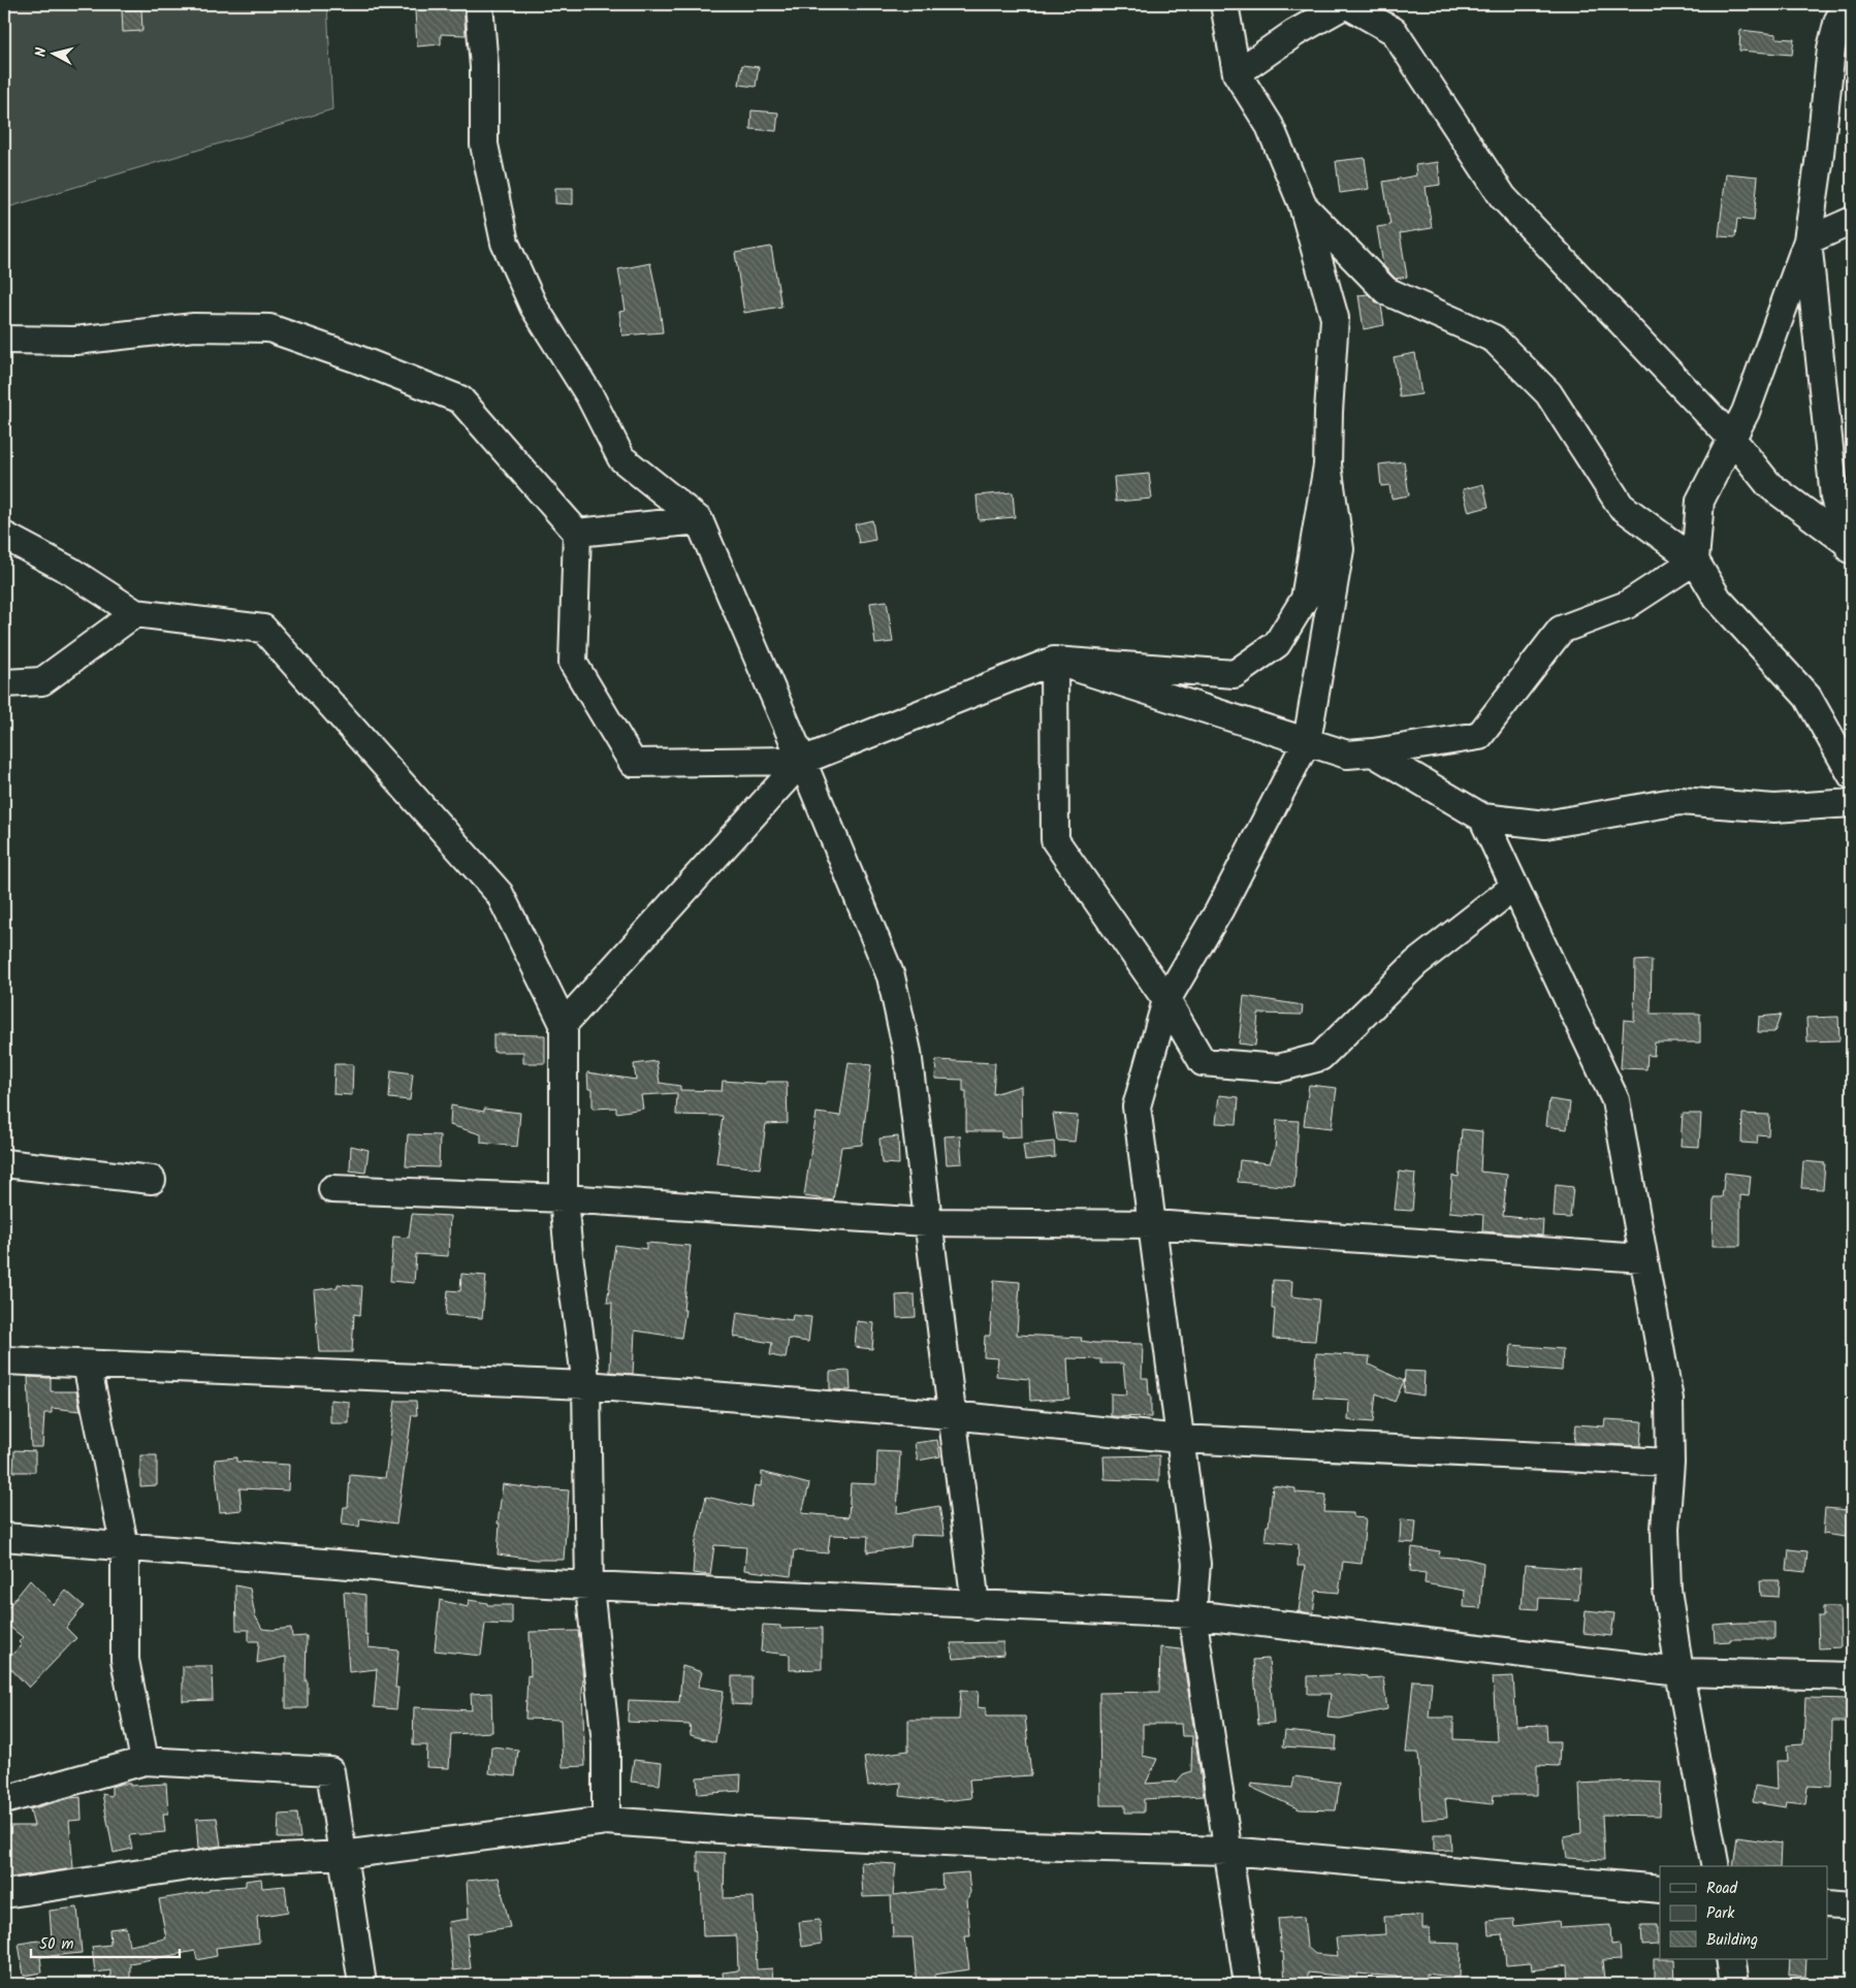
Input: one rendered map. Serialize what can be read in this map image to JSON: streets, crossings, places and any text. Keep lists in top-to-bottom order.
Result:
{
  "legend": ["Road", "Park", "Building"],
  "scale_bar": "50 m",
  "north": "left"
}
